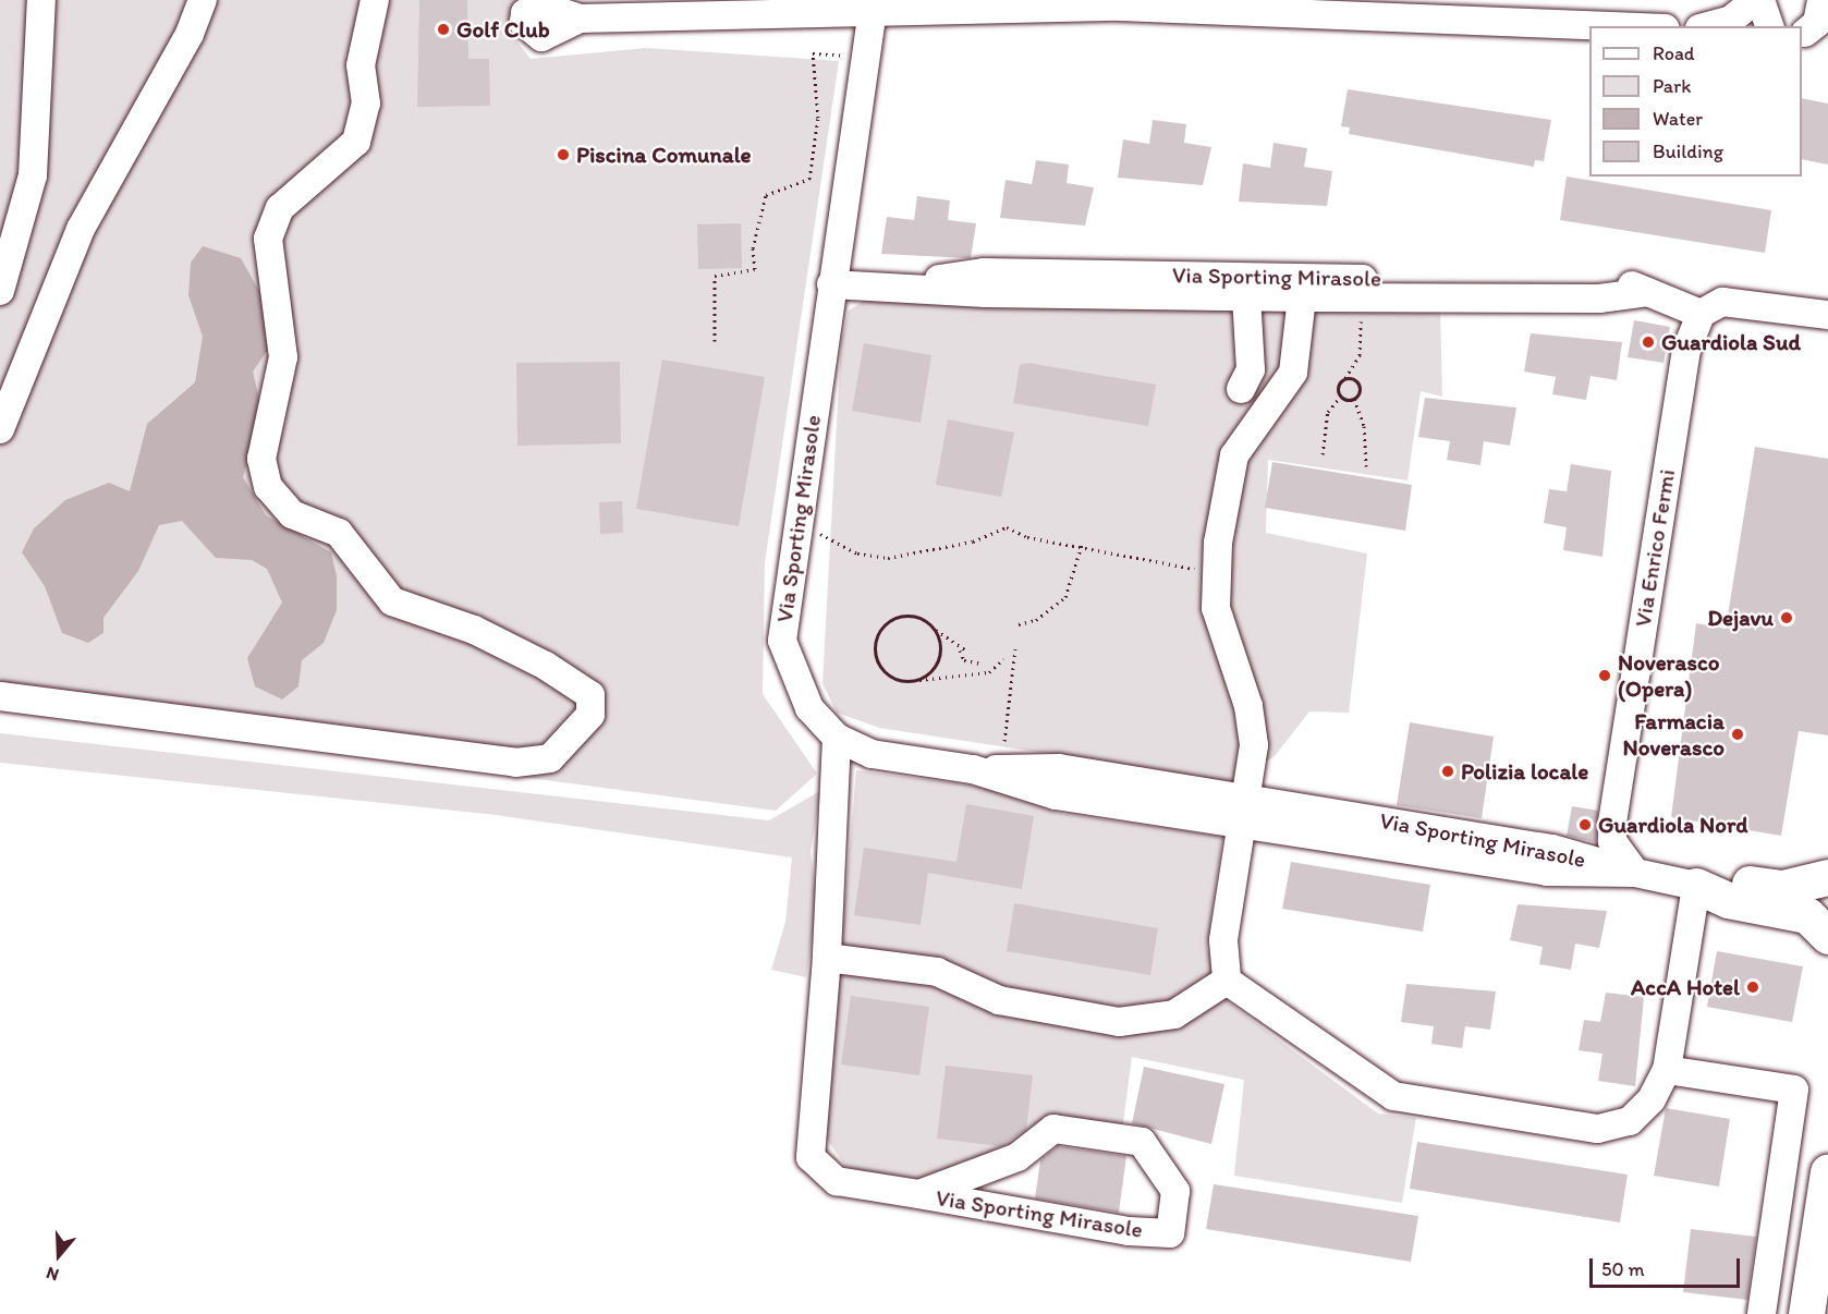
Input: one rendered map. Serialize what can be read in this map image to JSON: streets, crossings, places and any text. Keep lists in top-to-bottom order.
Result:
{
  "streets": {
    "street": ["Via Sporting Mirasole", "Via Enrico Fermi"]
  },
  "crossings": [
    ["Via Sporting Mirasole", "Via Enrico Fermi"]
  ],
  "places": [
    "Golf Club",
    "Piscina Comunale",
    "Guardiola Sud",
    "Dejavu",
    "Noverasco (Opera)",
    "Farmacia Noverasco",
    "Polizia locale",
    "Guardiola Nord",
    "AccA Hotel"
  ],
  "legend": [
    "Road",
    "Park",
    "Water",
    "Building"
  ],
  "scale_bar": "50 m",
  "north": "bottom"
}
